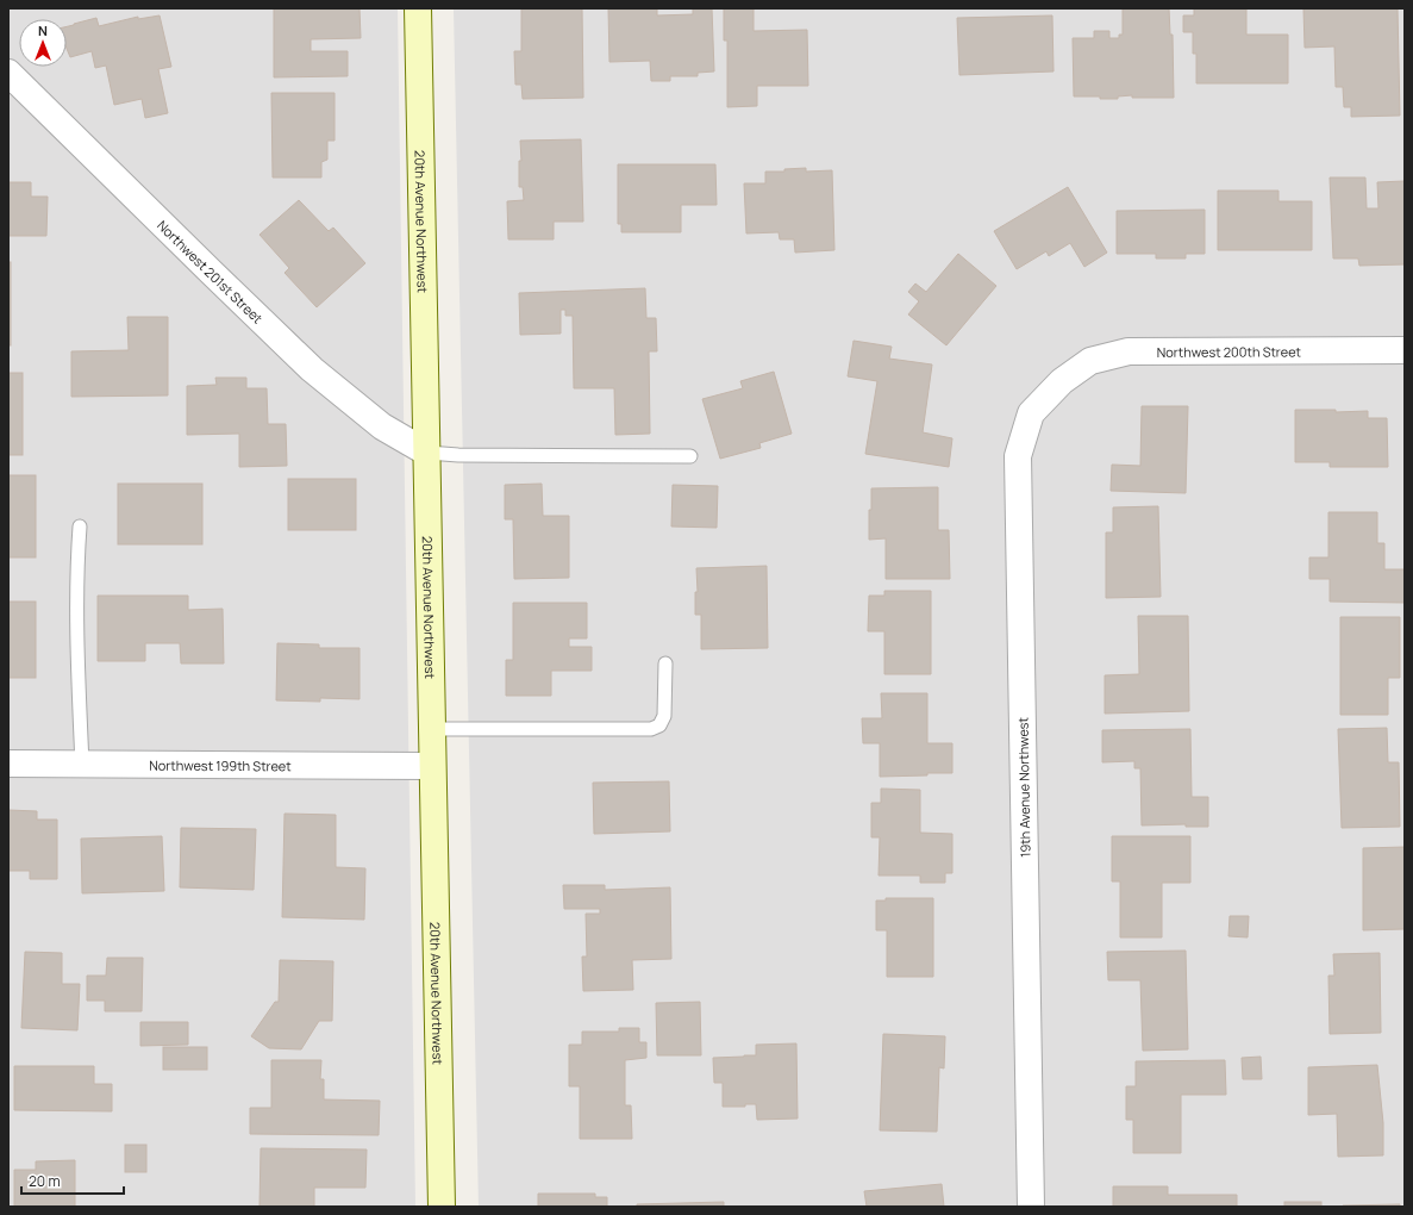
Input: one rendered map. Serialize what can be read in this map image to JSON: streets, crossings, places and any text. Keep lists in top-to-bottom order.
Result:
{
  "streets": {
    "street": [
      "20th Avenue Northwest",
      "Northwest 201st Street",
      "Northwest 200th Street",
      "Northwest 199th Street",
      "19th Avenue Northwest"
    ]
  },
  "crossings": [
    ["20th Avenue Northwest", "Northwest 201st Street"],
    ["20th Avenue Northwest", "Northwest 199th Street"],
    ["Northwest 200th Street", "19th Avenue Northwest"]
  ],
  "scale_bar": "20 m",
  "north": "top"
}
